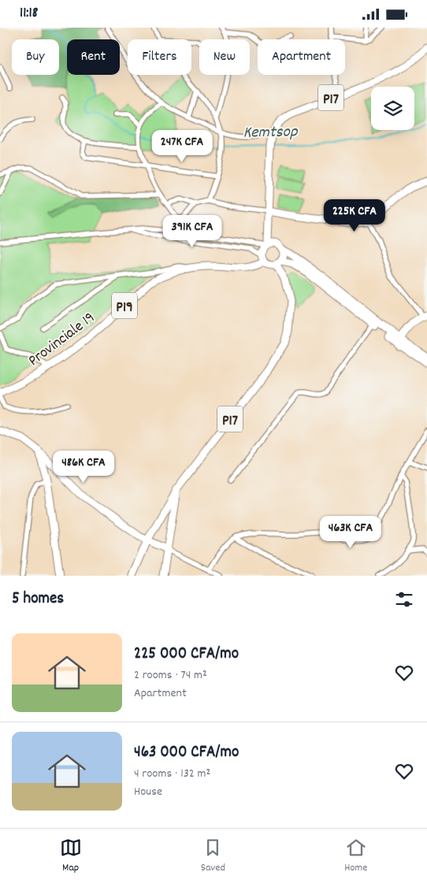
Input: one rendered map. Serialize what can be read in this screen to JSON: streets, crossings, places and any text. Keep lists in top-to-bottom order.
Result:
{
  "streets": {
    "main road": ["P17", "P19", "Provinciale 19"]
  },
  "crossings": [
    ["P17", "Provinciale 19"]
  ],
  "water": ["Kemtsop"],
  "page": {
    "status": "11:18",
    "chip": [
      "Buy",
      "Rent",
      "Filters",
      "New",
      "Apartment"
    ],
    "price": [
      "247K CFA",
      "225K CFA",
      "391K CFA",
      "486K CFA",
      "463K CFA"
    ],
    "heading": "5 homes",
    "list": [
      {
        "name": "225 000 CFA/mo",
        "note": "2 rooms · 74 m² · Apartment"
      },
      {
        "name": "463 000 CFA/mo",
        "note": "4 rooms · 132 m² · House"
      }
    ],
    "tabs": ["Map", "Saved", "Home"]
  }
}
